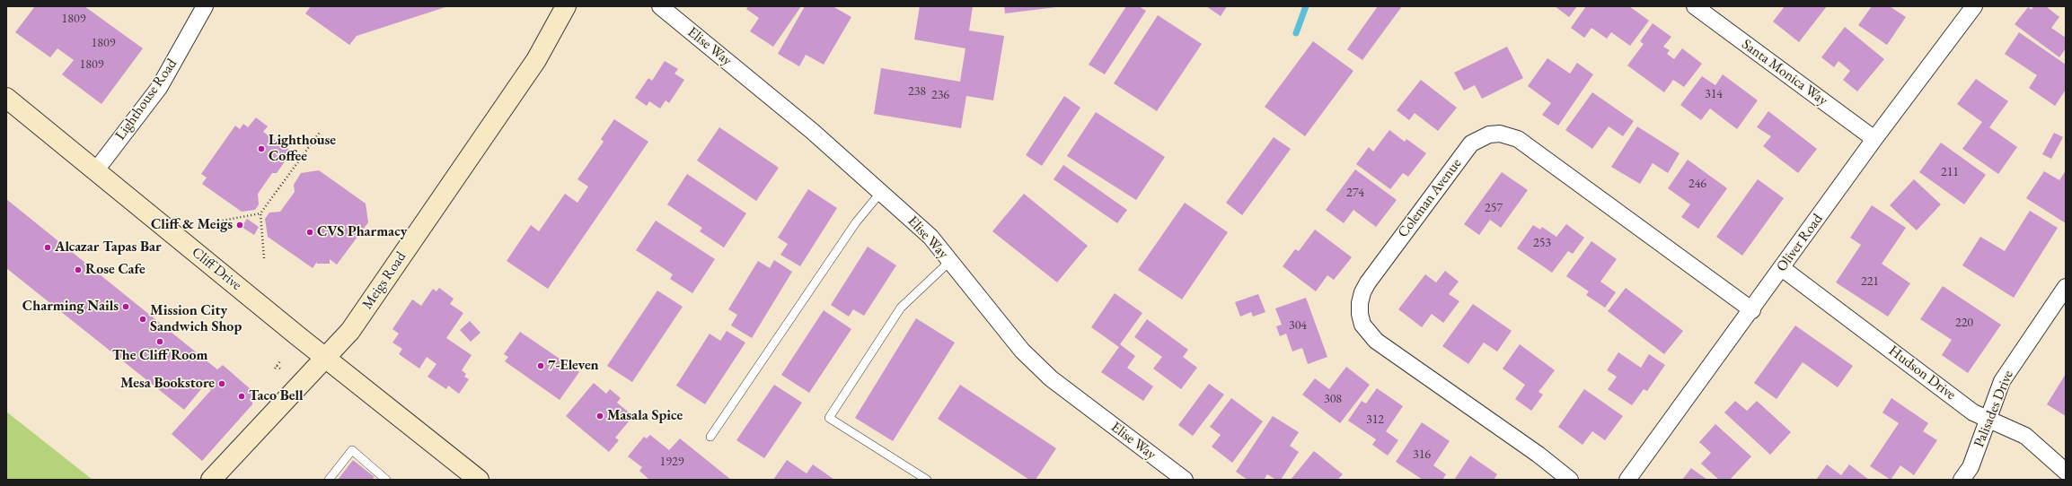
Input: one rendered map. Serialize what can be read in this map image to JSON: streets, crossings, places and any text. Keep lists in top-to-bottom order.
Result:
{
  "streets": {
    "main road": ["Cliff Drive", "Meigs Road"],
    "street": [
      "Elise Way",
      "Santa Monica Way",
      "Lighthouse Road",
      "Coleman Avenue",
      "Oliver Road",
      "Hudson Drive",
      "Palisades Drive"
    ]
  },
  "crossings": [
    ["Santa Monica Way", "Oliver Road"],
    ["Lighthouse Road", "Cliff Drive"],
    ["Coleman Avenue", "Oliver Road"],
    ["Oliver Road", "Hudson Drive"],
    ["Cliff Drive", "Meigs Road"],
    ["Hudson Drive", "Palisades Drive"]
  ],
  "places": [
    "Lighthouse Coffee",
    "Cliff & Meigs",
    "CVS Pharmacy",
    "Alcazar Tapas Bar",
    "Rose Cafe",
    "Charming Nails",
    "Mission City Sandwich Shop",
    "The Cliff Room",
    "7-Eleven",
    "Mesa Bookstore",
    "Taco Bell",
    "Masala Spice"
  ],
  "house_numbers": [
    "1809",
    "1809",
    "1809",
    "238",
    "314",
    "236",
    "211",
    "246",
    "274",
    "257",
    "253",
    "221",
    "220",
    "304",
    "308",
    "312",
    "316",
    "1929"
  ]
}
